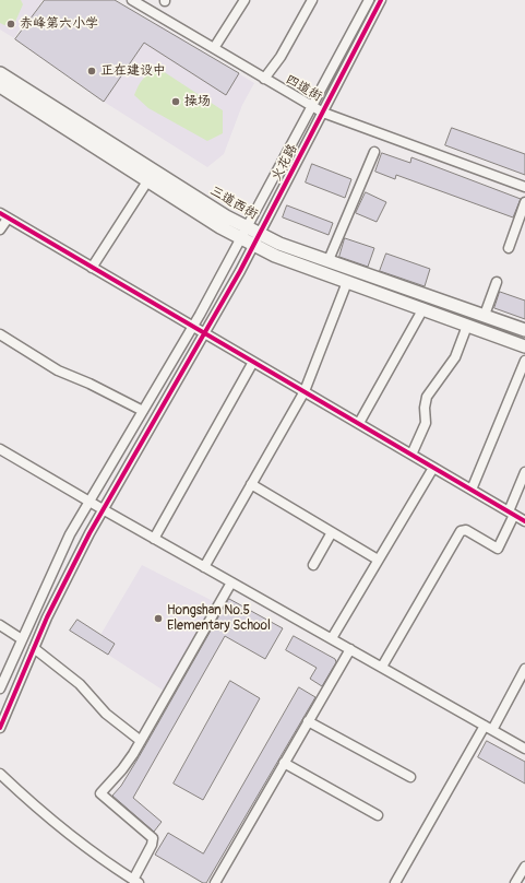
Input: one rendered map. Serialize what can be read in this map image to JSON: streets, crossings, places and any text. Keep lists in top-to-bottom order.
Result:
{
  "streets": {
    "main road": ["三道西街"],
    "street": ["四道街", "火花路"]
  },
  "crossings": [
    ["四道街", "火花路"],
    ["火花路", "三道西街"]
  ],
  "places": [
    "赤峰第六小学",
    "正在建设中",
    "操场",
    "Hongshan No.5 Elementary School"
  ]
}
